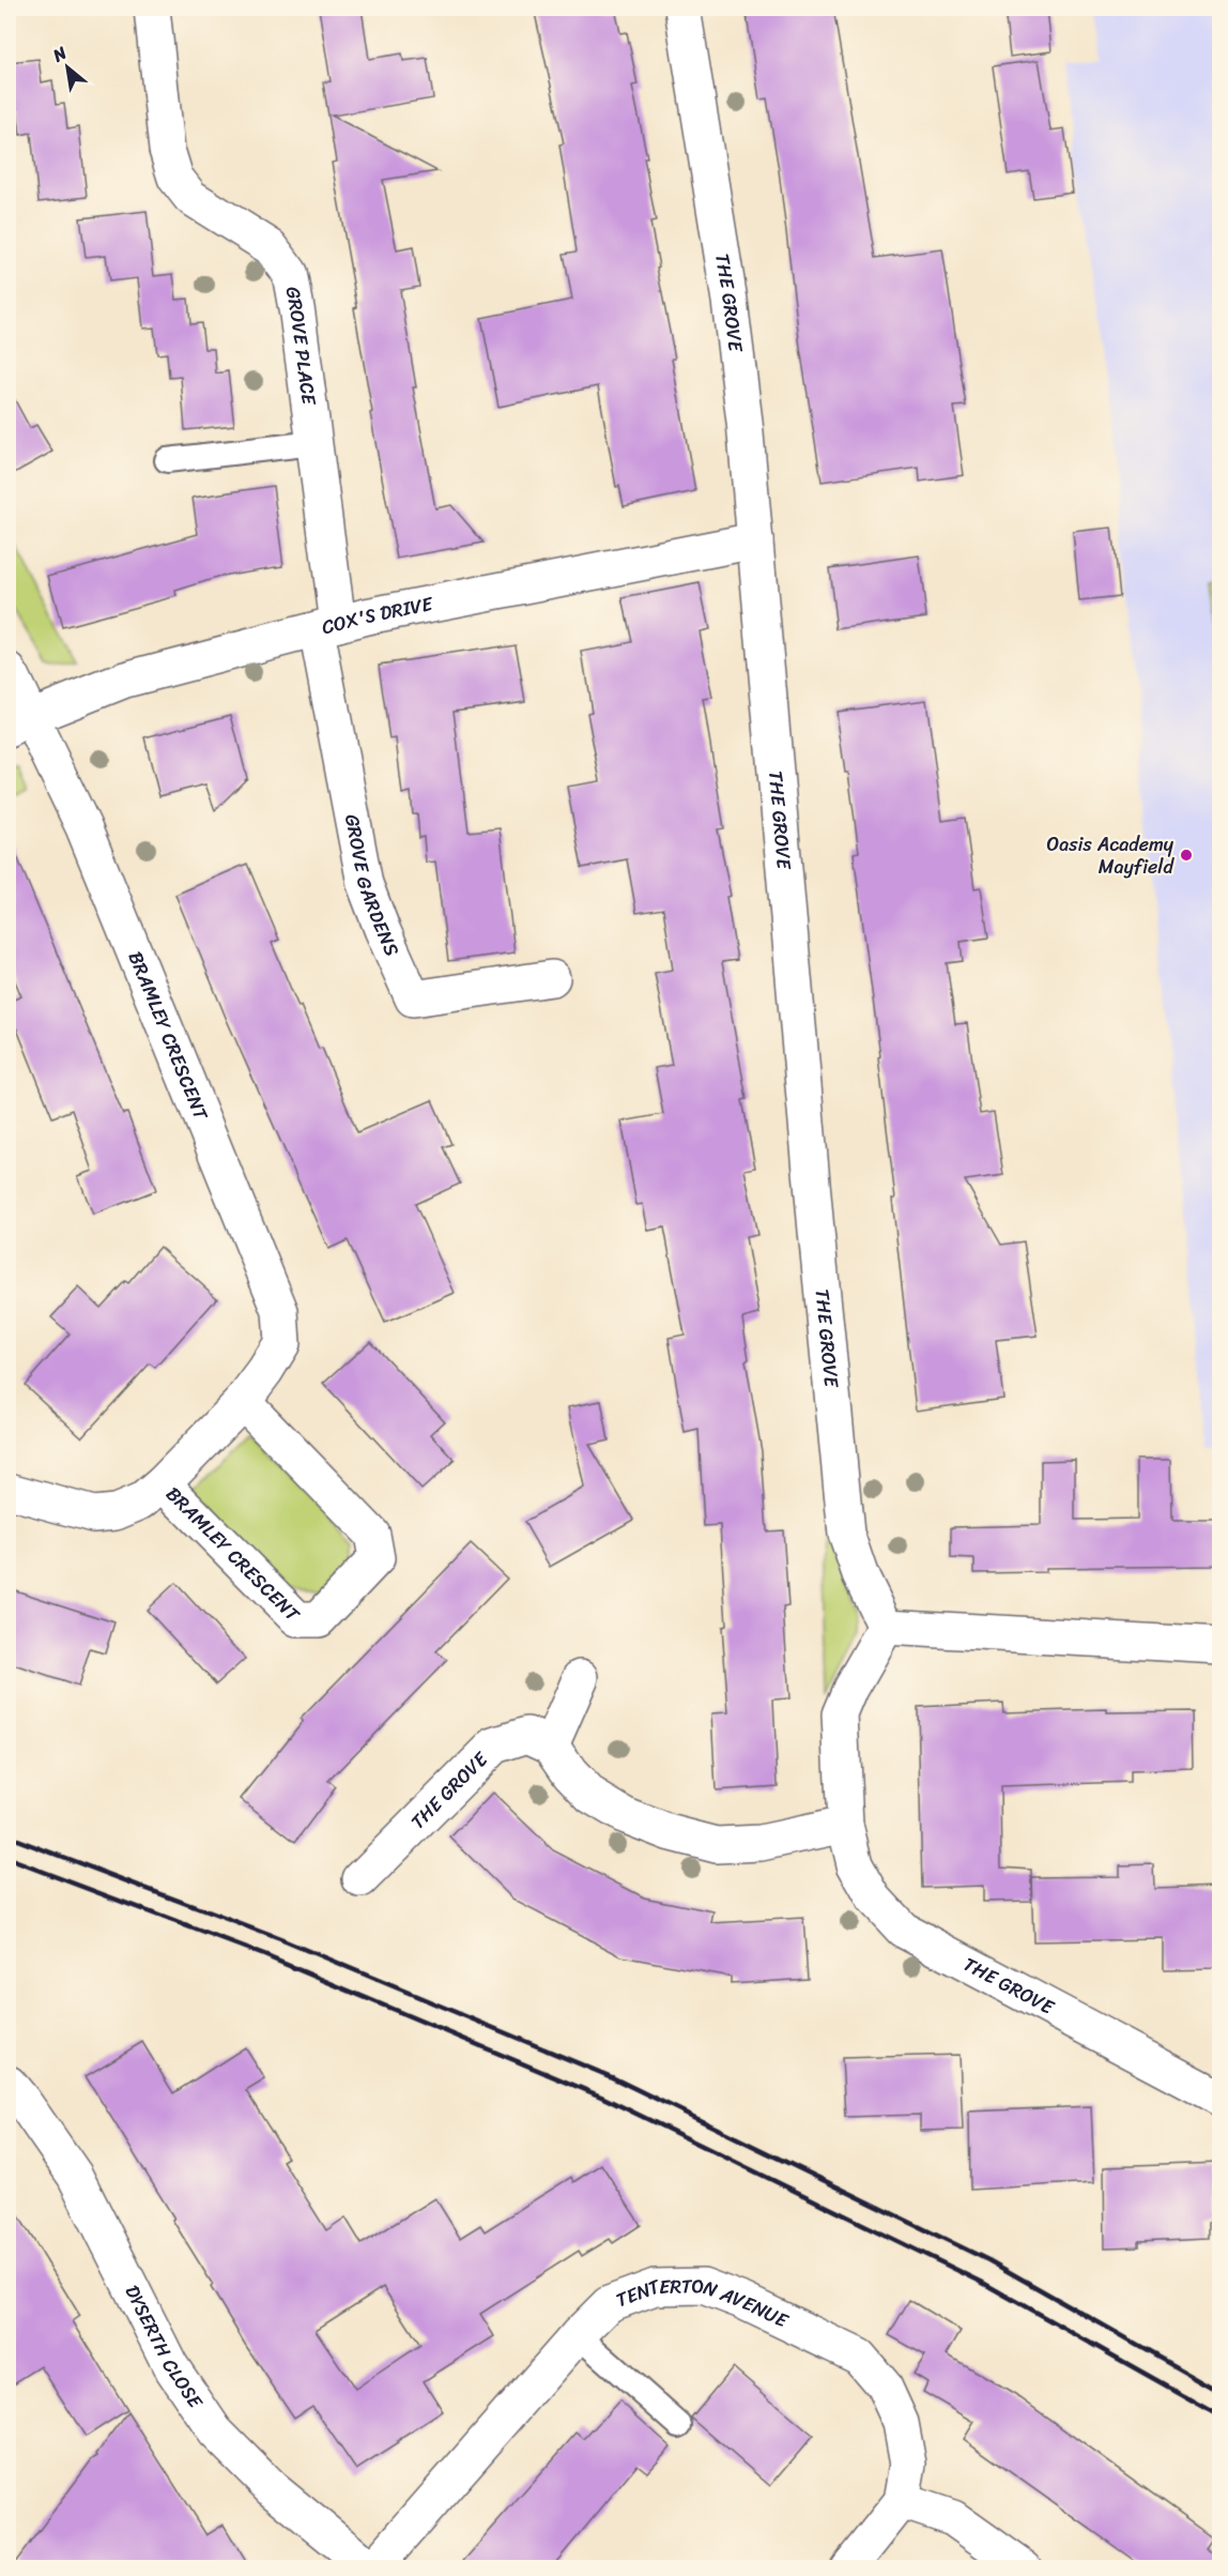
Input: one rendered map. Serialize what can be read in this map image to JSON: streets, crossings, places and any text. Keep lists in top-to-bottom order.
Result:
{
  "streets": {
    "street": [
      "THE GROVE",
      "GROVE PLACE",
      "COX'S DRIVE",
      "GROVE GARDENS",
      "BRAMLEY CRESCENT",
      "TENTERTON AVENUE",
      "DYSERTH CLOSE"
    ]
  },
  "crossings": [
    ["THE GROVE", "COX'S DRIVE"],
    ["GROVE PLACE", "COX'S DRIVE"],
    ["GROVE PLACE", "GROVE GARDENS"],
    ["COX'S DRIVE", "GROVE GARDENS"],
    ["COX'S DRIVE", "BRAMLEY CRESCENT"],
    ["TENTERTON AVENUE", "DYSERTH CLOSE"]
  ],
  "places": ["Oasis Academy Mayfield"],
  "north": "top left"
}
